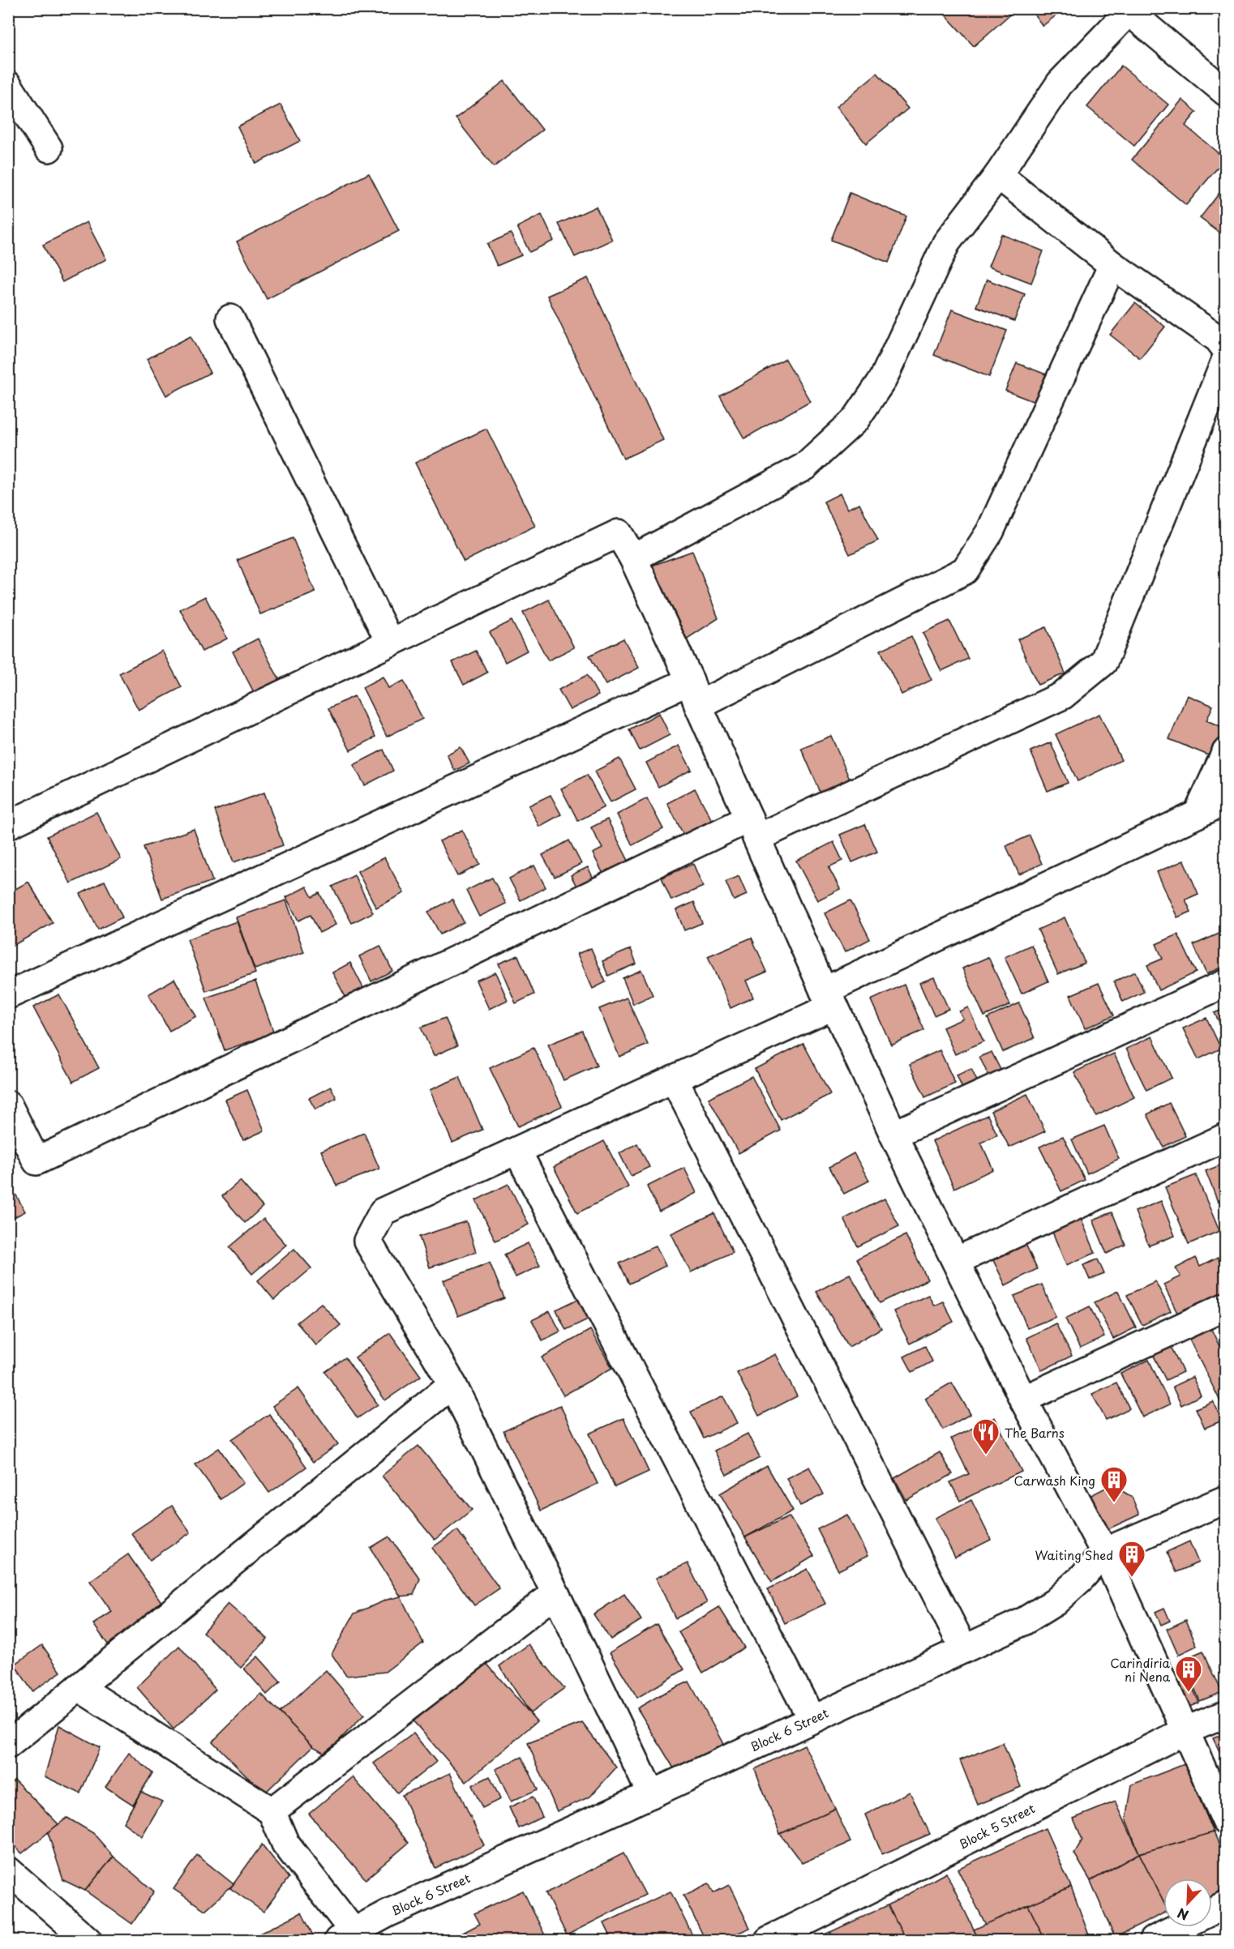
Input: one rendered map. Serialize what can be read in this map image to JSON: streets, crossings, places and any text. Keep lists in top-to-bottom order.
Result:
{
  "streets": {
    "street": ["Block 6 Street", "Block 5 Street"]
  },
  "places": {
    "restaurant": ["The Barns"],
    "building": ["Carwash King", "Waiting Shed", "Carindiria ni Nena"]
  },
  "north": "bottom left"
}
